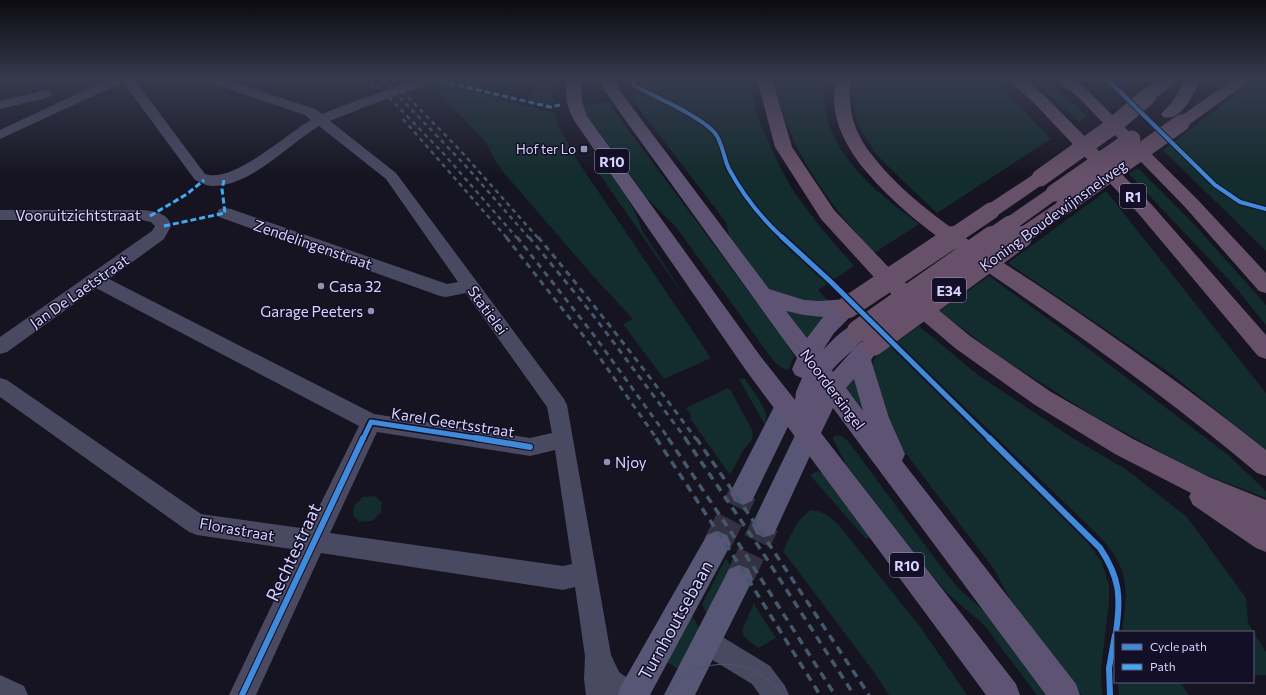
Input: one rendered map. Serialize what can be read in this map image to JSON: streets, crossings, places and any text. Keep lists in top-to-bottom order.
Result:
{
  "streets": {
    "highway": ["R1", "Koning Boudewijnsnelweg", "E34"],
    "main road": ["R10", "Noordersingel", "Turnhoutsebaan"],
    "street": [
      "Vooruitzichtstraat",
      "Zendelingenstraat",
      "Jan De Laetstraat",
      "Statielei",
      "Karel Geertsstraat",
      "Florastraat",
      "Rechtestraat"
    ]
  },
  "crossings": [
    ["Vooruitzichtstraat", "Jan De Laetstraat"],
    ["Koning Boudewijnsnelweg", "E34"],
    ["Koning Boudewijnsnelweg", "Noordersingel"],
    ["Zendelingenstraat", "Statielei"],
    ["Jan De Laetstraat", "Karel Geertsstraat"],
    ["Statielei", "Karel Geertsstraat"],
    ["Statielei", "Florastraat"],
    ["Statielei", "Turnhoutsebaan"],
    ["Karel Geertsstraat", "Rechtestraat"],
    ["Florastraat", "Rechtestraat"]
  ],
  "places": {
    "transit": ["Hof ter Lo"],
    "other": ["Casa 32", "Garage Peeters", "Njoy"]
  },
  "legend": ["Cycle path", "Path"]
}
